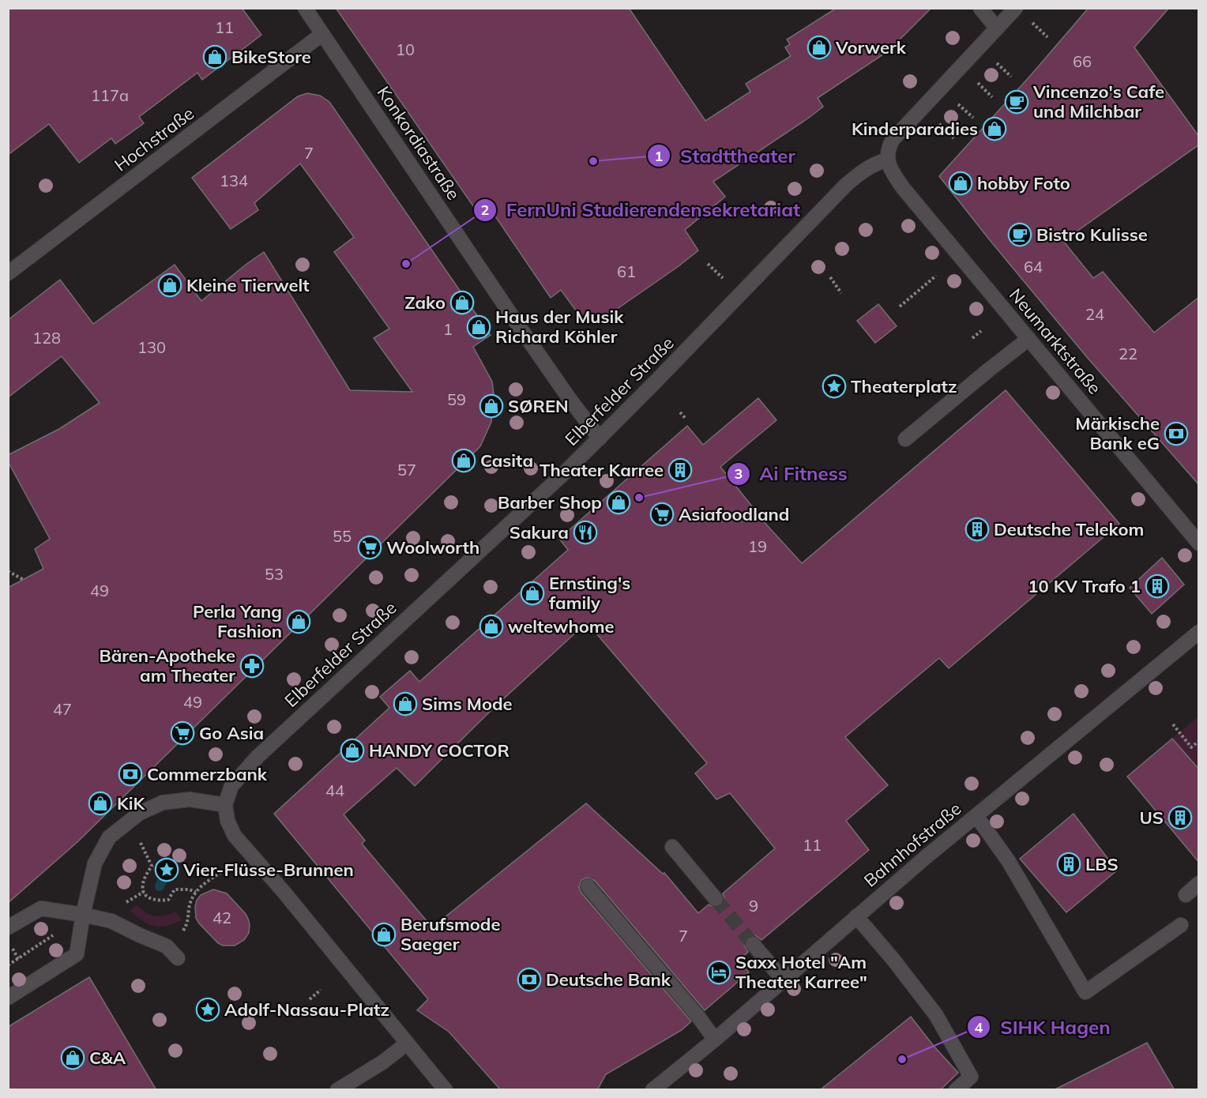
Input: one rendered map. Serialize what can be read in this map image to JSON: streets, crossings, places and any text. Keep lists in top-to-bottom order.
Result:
{
  "streets": {
    "street": [
      "Hochstraße",
      "Konkordiastraße",
      "Neumarktstraße",
      "Elberfelder Straße",
      "Bahnhofstraße"
    ]
  },
  "crossings": [
    ["Hochstraße", "Konkordiastraße"],
    ["Konkordiastraße", "Elberfelder Straße"],
    ["Neumarktstraße", "Elberfelder Straße"]
  ],
  "places": {
    "shop": [
      "Vorwerk",
      "BikeStore",
      "Kinderparadies",
      "hobby Foto",
      "Kleine Tierwelt",
      "Zako",
      "Haus der Musik Richard Köhler",
      "SØREN",
      "Casita",
      "Barber Shop",
      "Ernsting's family",
      "Perla Yang Fashion",
      "weltewhome",
      "Sims Mode",
      "HANDY COCTOR",
      "KiK",
      "Berufsmode Saeger",
      "C&A"
    ],
    "cafe": ["Vincenzo's Cafe und Milchbar", "Bistro Kulisse"],
    "other": [
      "Stadttheater",
      "FernUni Studierendensekretariat",
      "Ai Fitness",
      "SIHK Hagen"
    ],
    "place": ["Theaterplatz", "Vier-Flüsse-Brunnen", "Adolf-Nassau-Platz"],
    "bank": ["Märkische Bank eG", "Commerzbank", "Deutsche Bank"],
    "building": [
      "Theater Karree",
      "Deutsche Telekom",
      "10 KV Trafo 1",
      "US",
      "LBS"
    ],
    "supermarket": ["Asiafoodland", "Woolworth", "Go Asia"],
    "restaurant": ["Sakura"],
    "pharmacy": ["Bären-Apotheke am Theater"],
    "hotel": ["Saxx Hotel \"Am Theater Karree\""]
  },
  "house_numbers": [
    "11",
    "10",
    "66",
    "117a",
    "7",
    "134",
    "64",
    "61",
    "24",
    "1",
    "128",
    "130",
    "22",
    "59",
    "57",
    "55",
    "19",
    "53",
    "49",
    "49",
    "47",
    "44",
    "11",
    "9",
    "42",
    "7"
  ]
}
